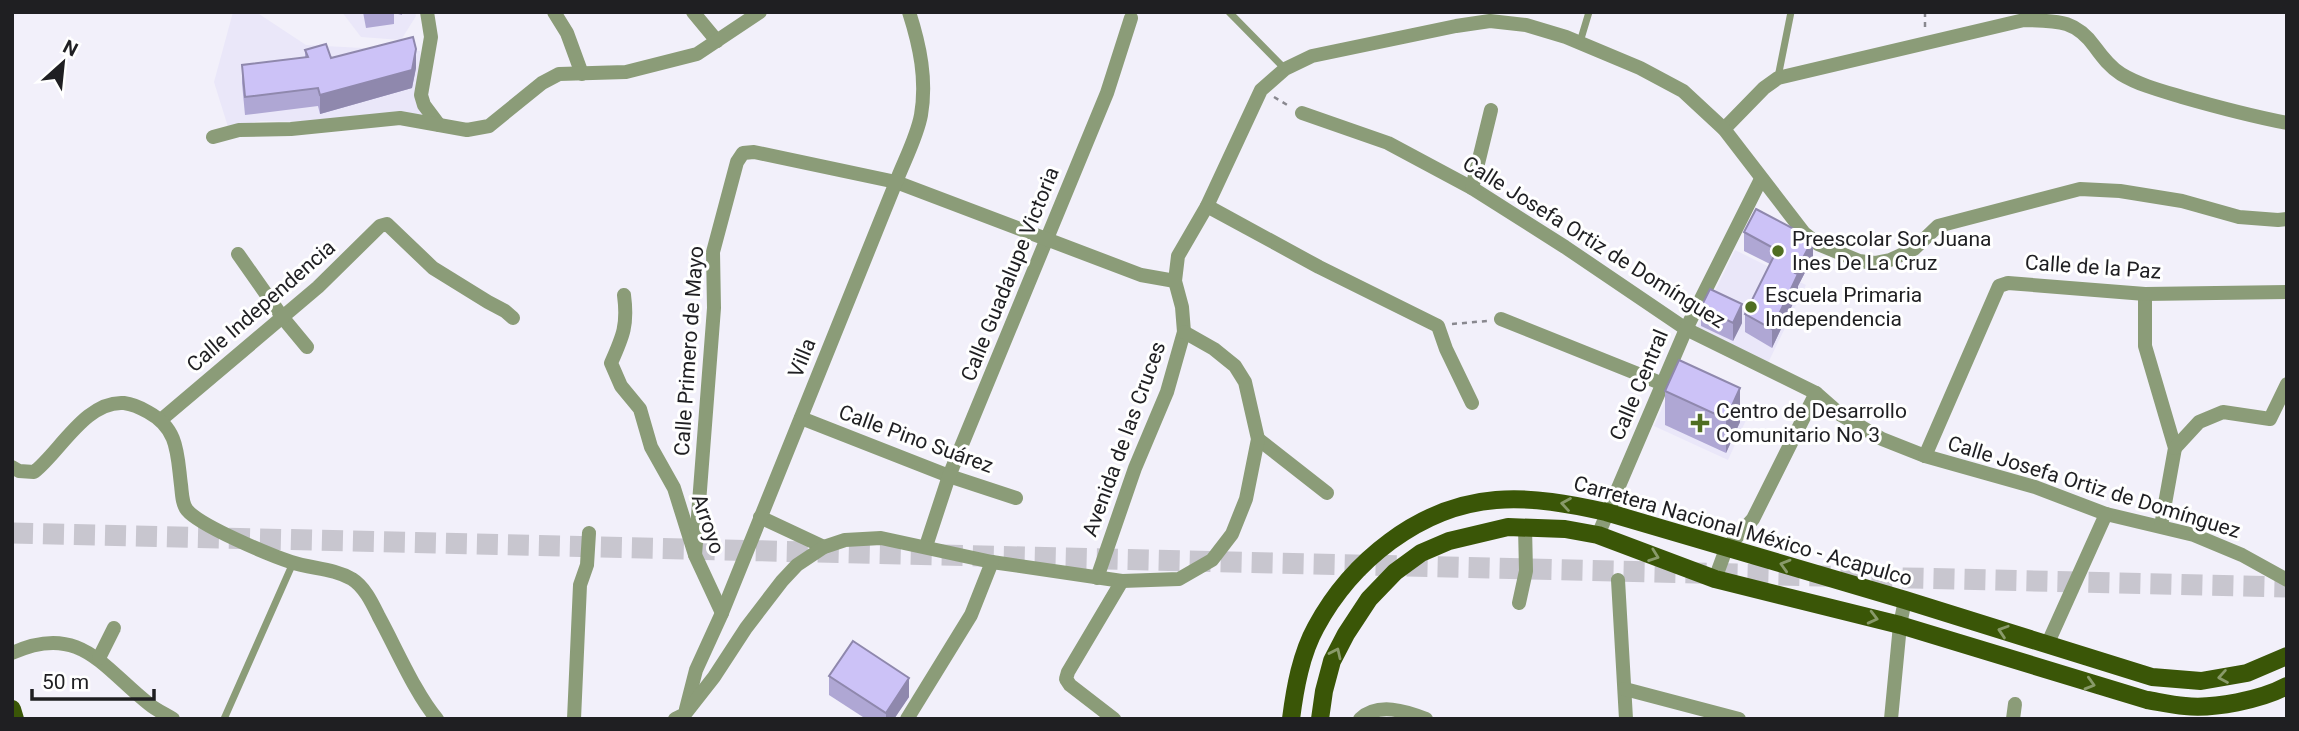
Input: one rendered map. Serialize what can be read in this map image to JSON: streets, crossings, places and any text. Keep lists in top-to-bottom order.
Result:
{
  "streets": {
    "main road": ["Carretera Nacional México - Acapulco"],
    "street": [
      "Calle Josefa Ortiz de Domínguez",
      "Calle de la Paz",
      "Calle Guadalupe Victoria",
      "Calle Independencia",
      "Calle Primero de Mayo",
      "Villa",
      "Calle Central",
      "Calle Pino Suárez",
      "Avenida de las Cruces",
      "Arroyo"
    ]
  },
  "crossings": [
    ["Calle Josefa Ortiz de Domínguez", "Calle de la Paz"],
    ["Calle Josefa Ortiz de Domínguez", "Calle Central"],
    ["Calle Guadalupe Victoria", "Calle Pino Suárez"],
    ["Calle Primero de Mayo", "Villa"],
    ["Calle Primero de Mayo", "Arroyo"],
    ["Villa", "Calle Pino Suárez"],
    ["Villa", "Arroyo"],
    ["Calle Central", "Avenida de las Cruces"],
    ["Calle Central", "Carretera Nacional México - Acapulco"]
  ],
  "places": {
    "other": ["Preescolar Sor Juana Ines De La Cruz", "Escuela Primaria Independencia"],
    "health": ["Centro de Desarrollo Comunitario No 3"]
  },
  "scale_bar": "50 m",
  "north": "top right"
}
